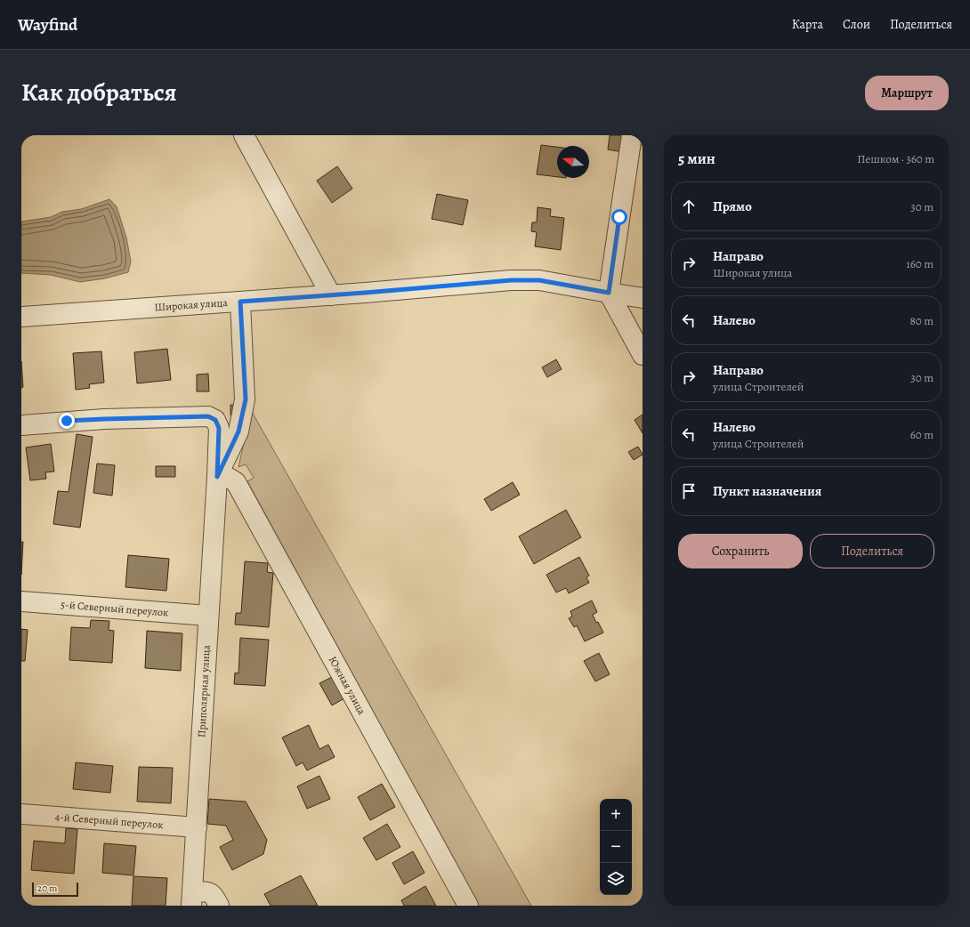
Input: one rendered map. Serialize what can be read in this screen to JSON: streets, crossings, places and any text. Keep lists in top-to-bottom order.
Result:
{
  "streets": {
    "street": [
      "Широкая улица",
      "5-й Северный переулок",
      "Южная улица",
      "Приполярная улица",
      "4-й Северный переулок"
    ]
  },
  "crossings": [
    ["5-й Северный переулок", "Приполярная улица"],
    ["Южная улица", "Приполярная улица"],
    ["Приполярная улица", "4-й Северный переулок"]
  ],
  "scale_bar": "20 m",
  "north": "left",
  "page": {
    "header": "Wayfind",
    "nav": ["Карта", "Слои", "Поделиться"],
    "title": "Как добраться",
    "buttons": [
      "Маршрут",
      ["Сохранить", "Поделиться"]
    ],
    "heading": ["5 мин", "Пешком · 360 m"],
    "list": [
      ["Прямо", "30 m"],
      ["Направо", "Широкая улица", "160 m"],
      ["Налево", "80 m"],
      ["Направо", "улица Строителей", "30 m"],
      ["Налево", "улица Строителей", "60 m"],
      "Пункт назначения"
    ],
    "map_buttons": ["+", "−"],
    "scale": "20 m"
  }
}
